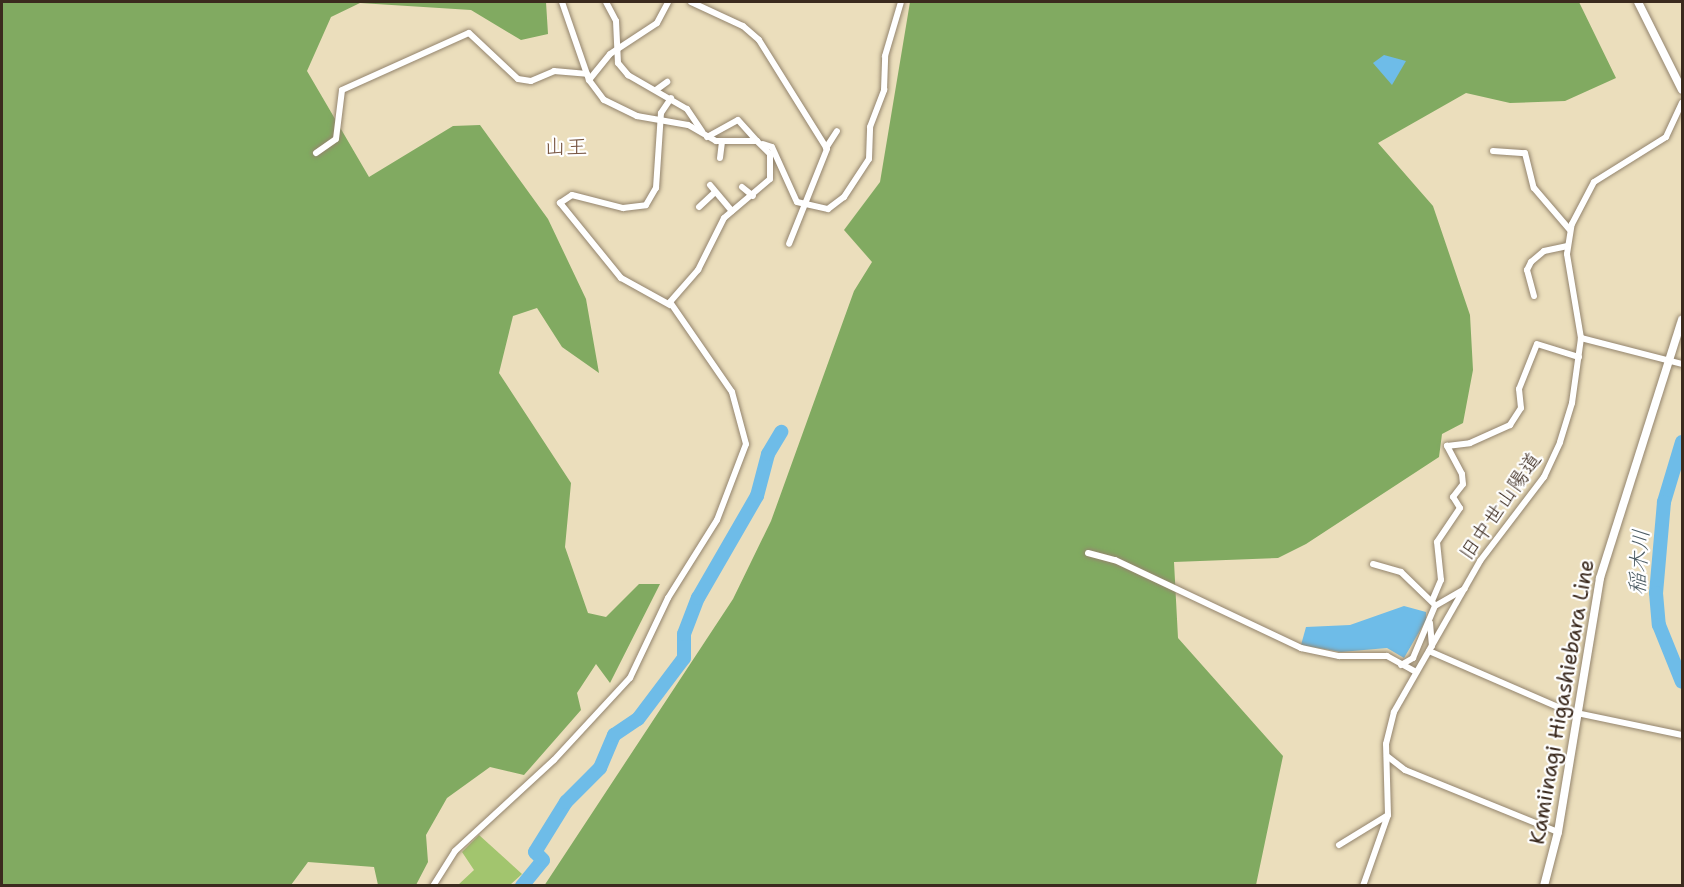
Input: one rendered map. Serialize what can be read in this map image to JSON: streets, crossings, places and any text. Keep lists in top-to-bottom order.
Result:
{
  "streets": {
    "main road": ["Kamiinagi Higashiebara Line"],
    "street": ["旧中世山陽道"]
  },
  "districts": ["山王"],
  "water": ["稲木川"]
}
